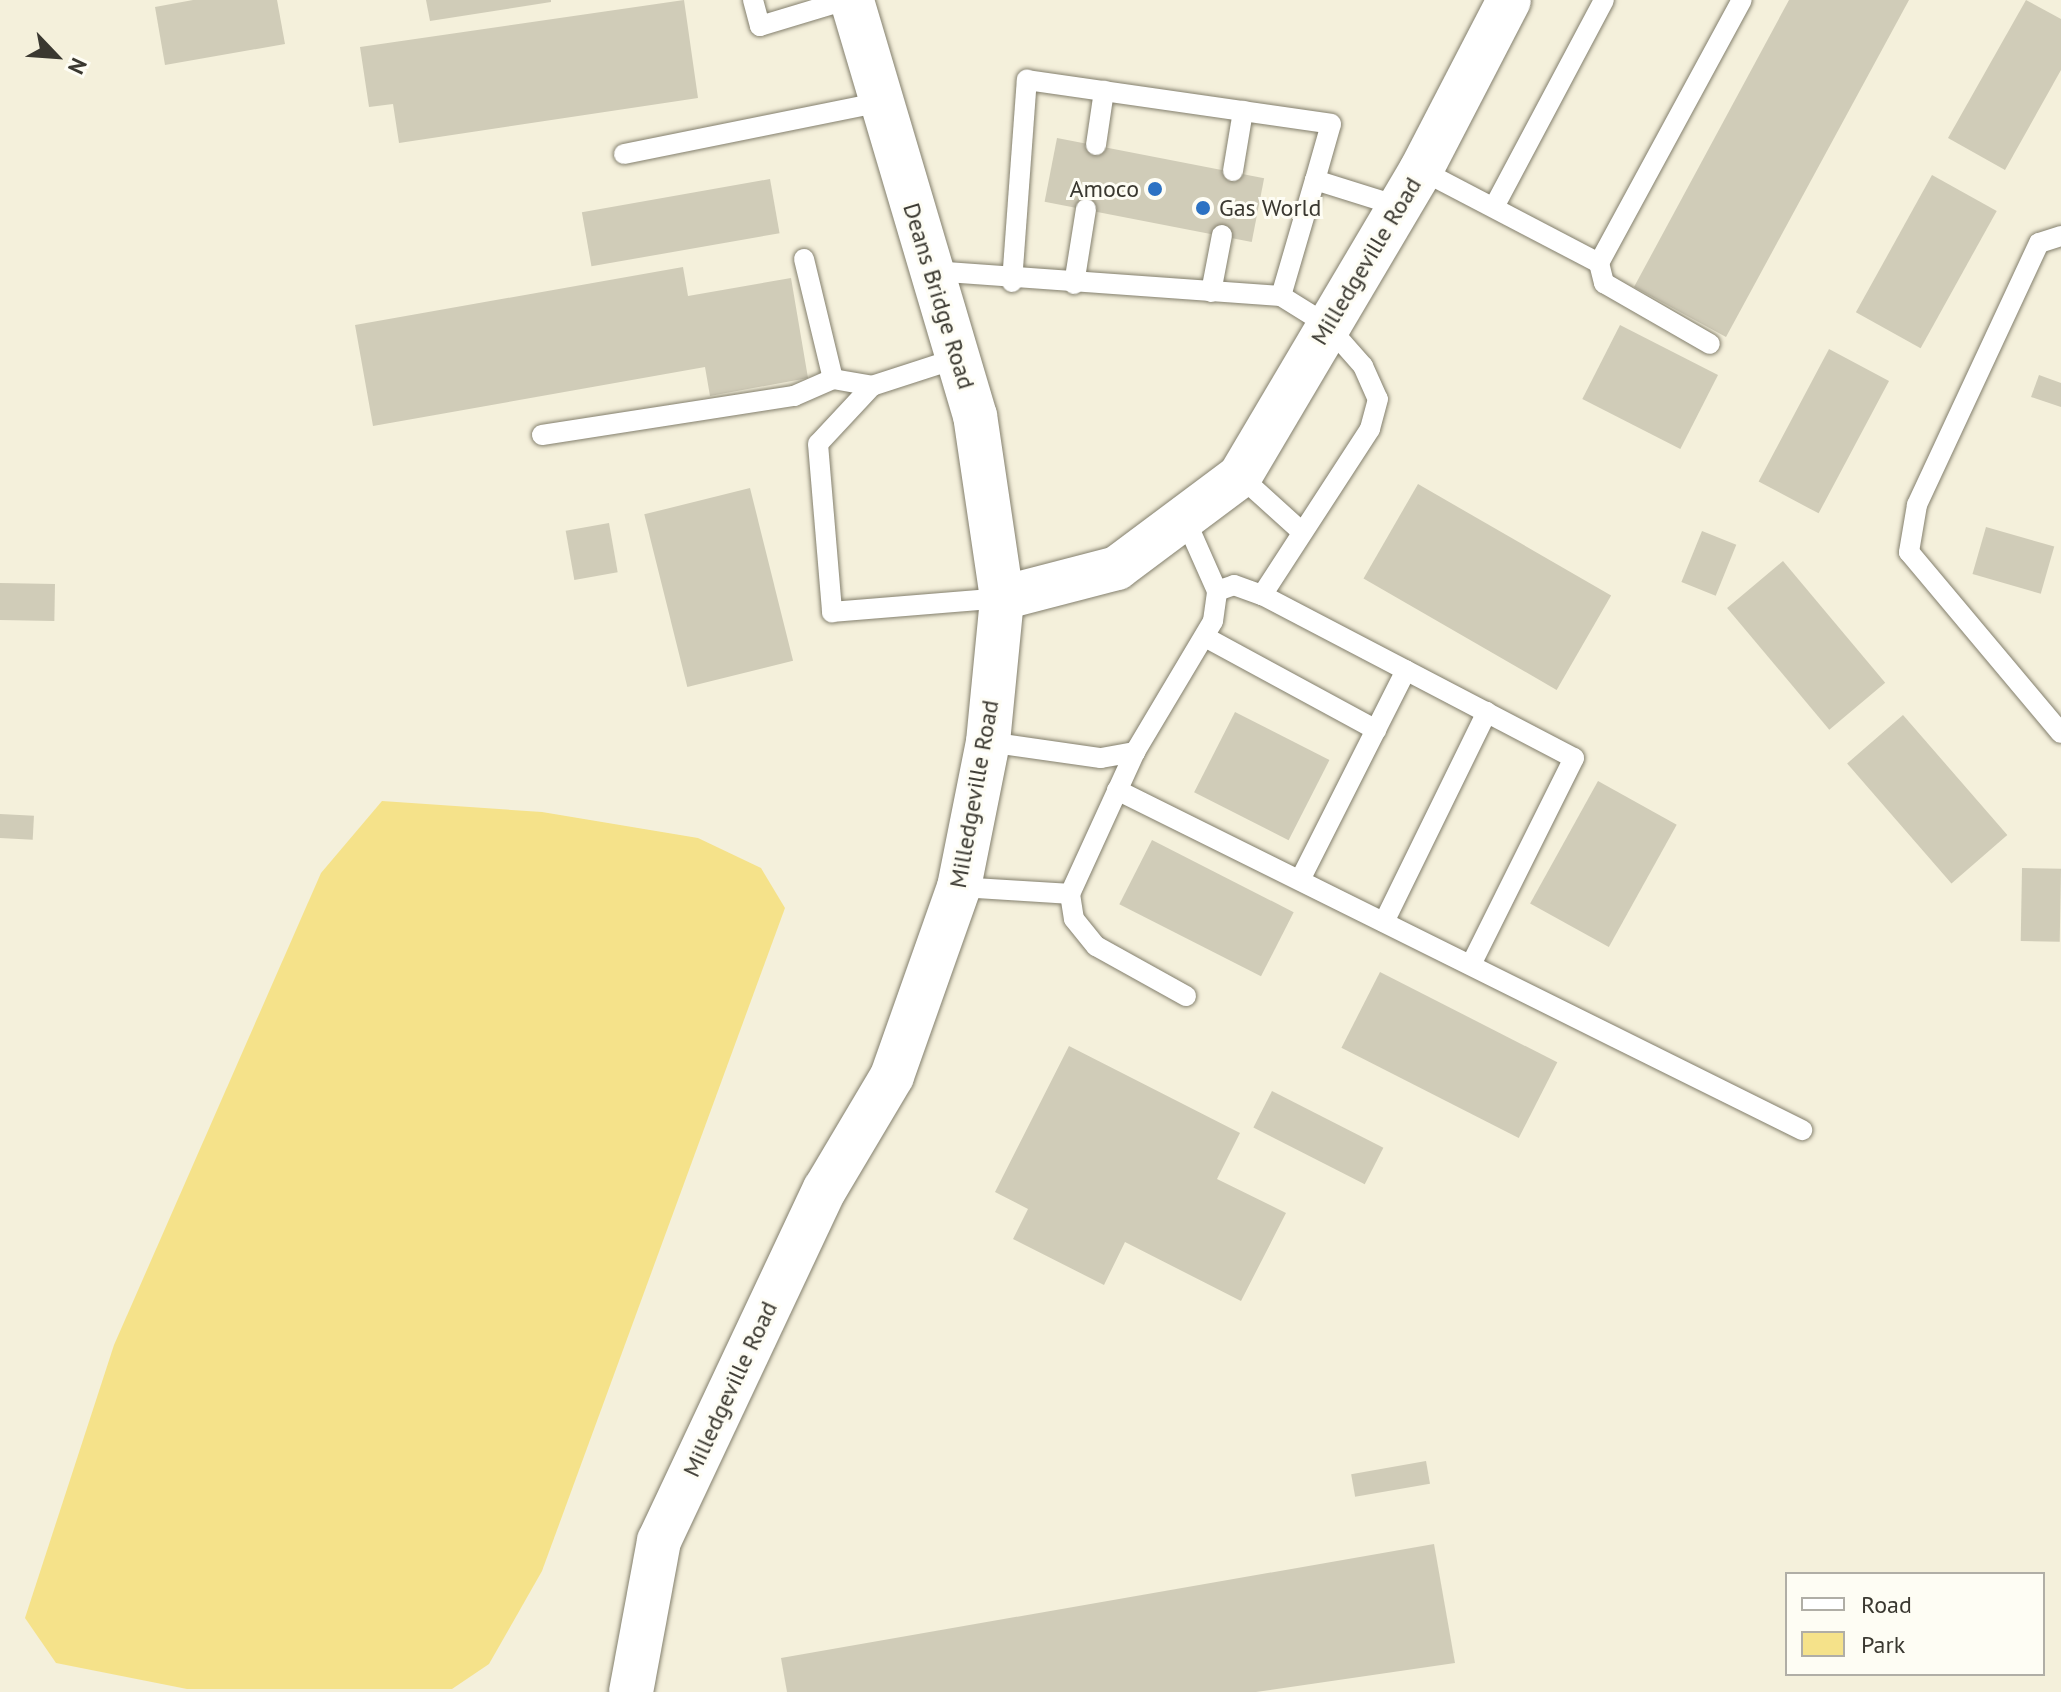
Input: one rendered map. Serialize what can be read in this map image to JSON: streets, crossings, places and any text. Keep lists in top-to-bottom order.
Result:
{
  "streets": {
    "main road": ["Milledgeville Road", "Deans Bridge Road"]
  },
  "crossings": [
    ["Milledgeville Road", "Deans Bridge Road"]
  ],
  "places": ["Amoco", "Gas World"],
  "legend": ["Road", "Park"],
  "north": "bottom right"
}
